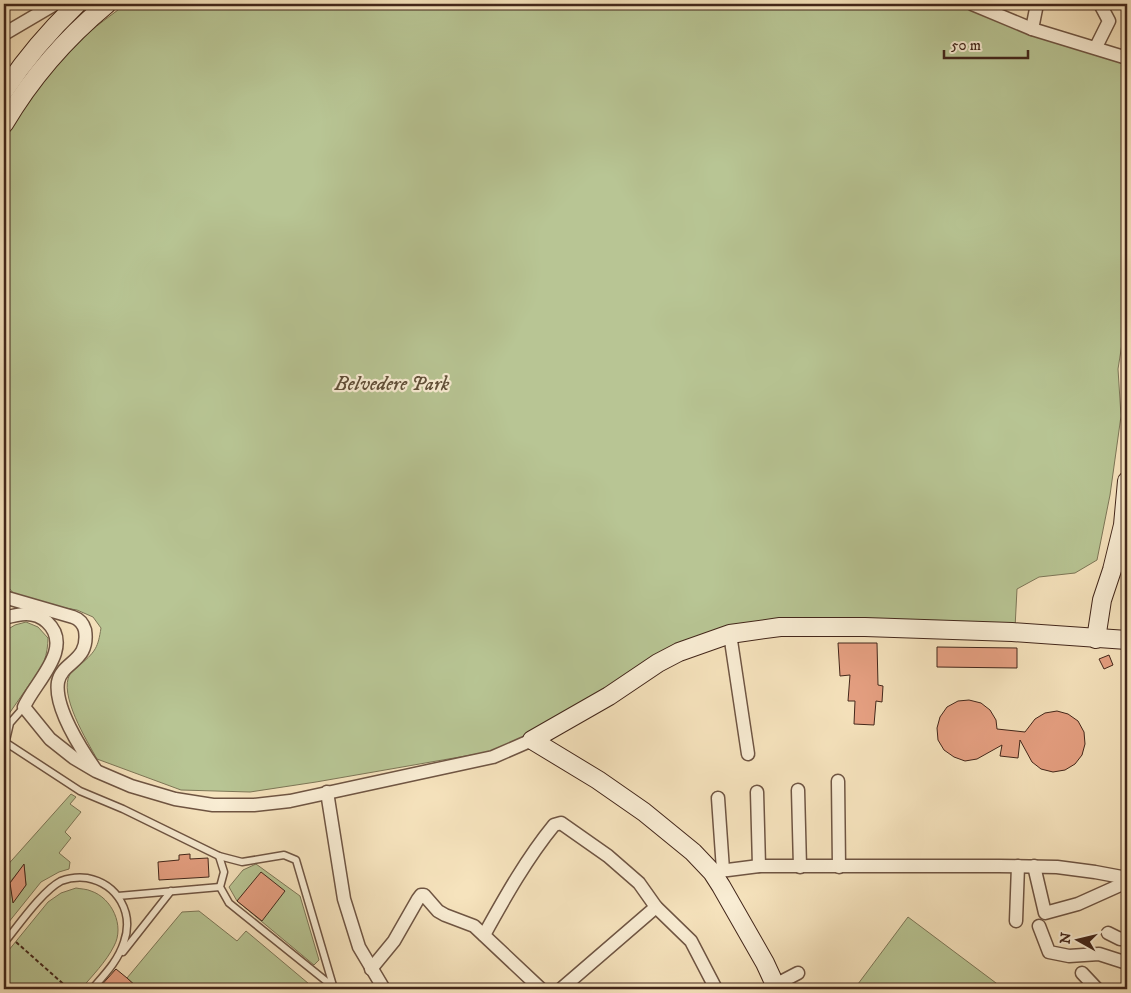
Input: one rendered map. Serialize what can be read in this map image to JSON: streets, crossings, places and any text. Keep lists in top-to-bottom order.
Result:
{
  "parks": ["Belvedere Park"],
  "scale_bar": "50 m",
  "north": "left"
}
